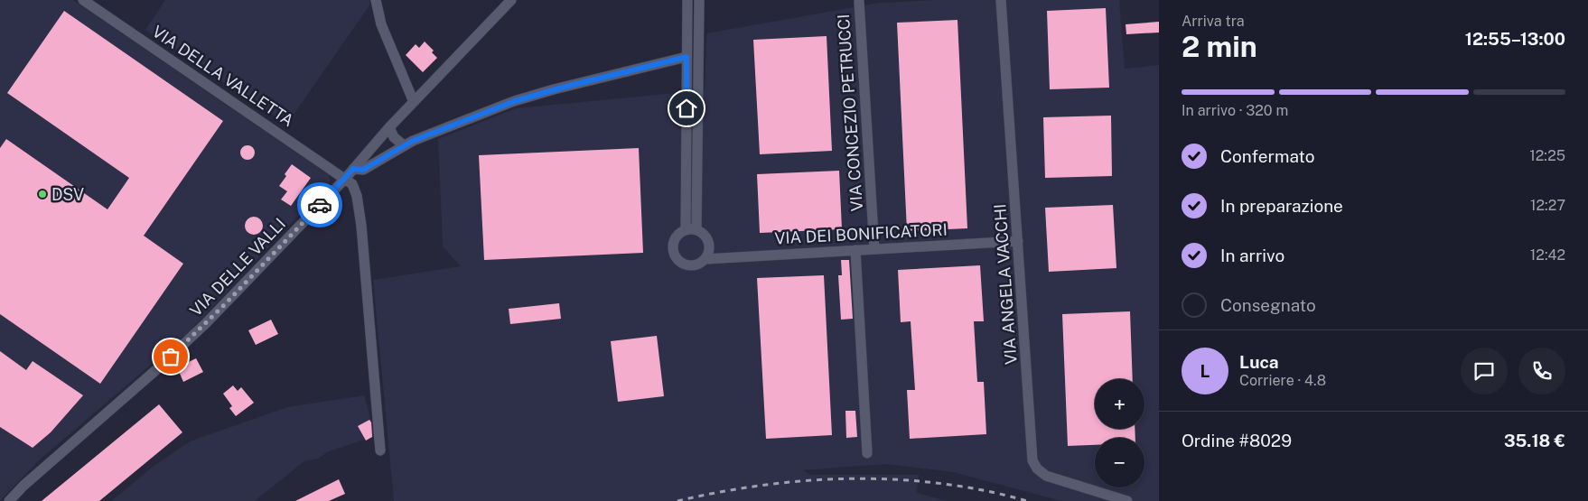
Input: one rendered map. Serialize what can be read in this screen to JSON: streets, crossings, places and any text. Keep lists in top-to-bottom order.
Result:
{
  "streets": {
    "street": [
      "VIA DELLA VALLETTA",
      "VIA CONCEZIO PETRUCCI",
      "VIA DEI BONIFICATORI",
      "VIA DELLE VALLI",
      "VIA ANGELA VACCHI"
    ]
  },
  "crossings": [
    ["VIA DELLA VALLETTA", "VIA DELLE VALLI"],
    ["VIA CONCEZIO PETRUCCI", "VIA DEI BONIFICATORI"],
    ["VIA DEI BONIFICATORI", "VIA ANGELA VACCHI"]
  ],
  "places": ["DSV"],
  "page": {
    "heading": ["2 min", "Arriva tra", "12:55–13:00"],
    "panel": [
      "Luca",
      "Corriere · 4.8",
      "Ordine #8029",
      "35.18 €"
    ],
    "bar": "In arrivo · 320 m",
    "list": [
      ["Confermato", "12:25"],
      ["In preparazione", "12:27"],
      ["In arrivo", "12:42"],
      "Consegnato"
    ],
    "round": "L",
    "map_buttons": ["+", "−"]
  }
}
